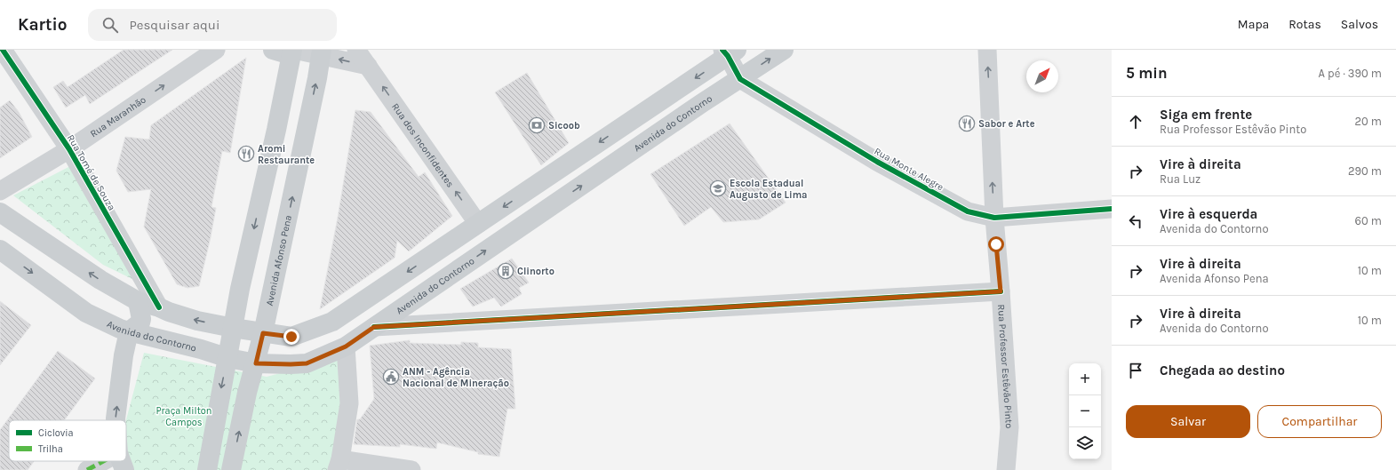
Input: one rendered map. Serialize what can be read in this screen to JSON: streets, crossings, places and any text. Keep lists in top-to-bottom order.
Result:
{
  "streets": {
    "main road": ["Avenida do Contorno", "Avenida Afonso Pena"],
    "street": [
      "Rua Maranhão",
      "Rua dos Inconfidentes",
      "Rua Monte Alegre",
      "Rua Tomé de Souza",
      "Rua Professor Estêvão Pinto"
    ]
  },
  "crossings": [
    ["Rua Maranhão", "Rua Tomé de Souza"],
    ["Avenida do Contorno", "Rua Monte Alegre"],
    ["Avenida do Contorno", "Avenida Afonso Pena"],
    ["Rua Monte Alegre", "Rua Professor Estêvão Pinto"]
  ],
  "one_way": ["Rua Maranhão", "Rua dos Inconfidentes", "Rua Professor Estêvão Pinto"],
  "parks": ["Praça Milton Campos"],
  "places": {
    "restaurant": ["Sabor e Arte", "Aromi Restaurante"],
    "bank": ["Sicoob"],
    "school or university": ["Escola Estadual Augusto de Lima"],
    "building": ["Clinorto"],
    "public building": ["ANM - Agência Nacional de Mineração"]
  },
  "legend": ["Ciclovia", "Trilha"],
  "north": "top right",
  "page": {
    "header": "Kartio",
    "search": "Pesquisar aqui",
    "nav": ["Mapa", "Rotas", "Salvos"],
    "heading": ["5 min", "A pé · 390 m"],
    "list": [
      ["Siga em frente", "Rua Professor Estêvão Pinto", "20 m"],
      ["Vire à direita", "Rua Luz", "290 m"],
      ["Vire à esquerda", "Avenida do Contorno", "60 m"],
      ["Vire à direita", "Avenida Afonso Pena", "10 m"],
      ["Vire à direita", "Avenida do Contorno", "10 m"],
      "Chegada ao destino"
    ],
    "map_buttons": ["+", "−"],
    "buttons": ["Salvar", "Compartilhar"]
  }
}
